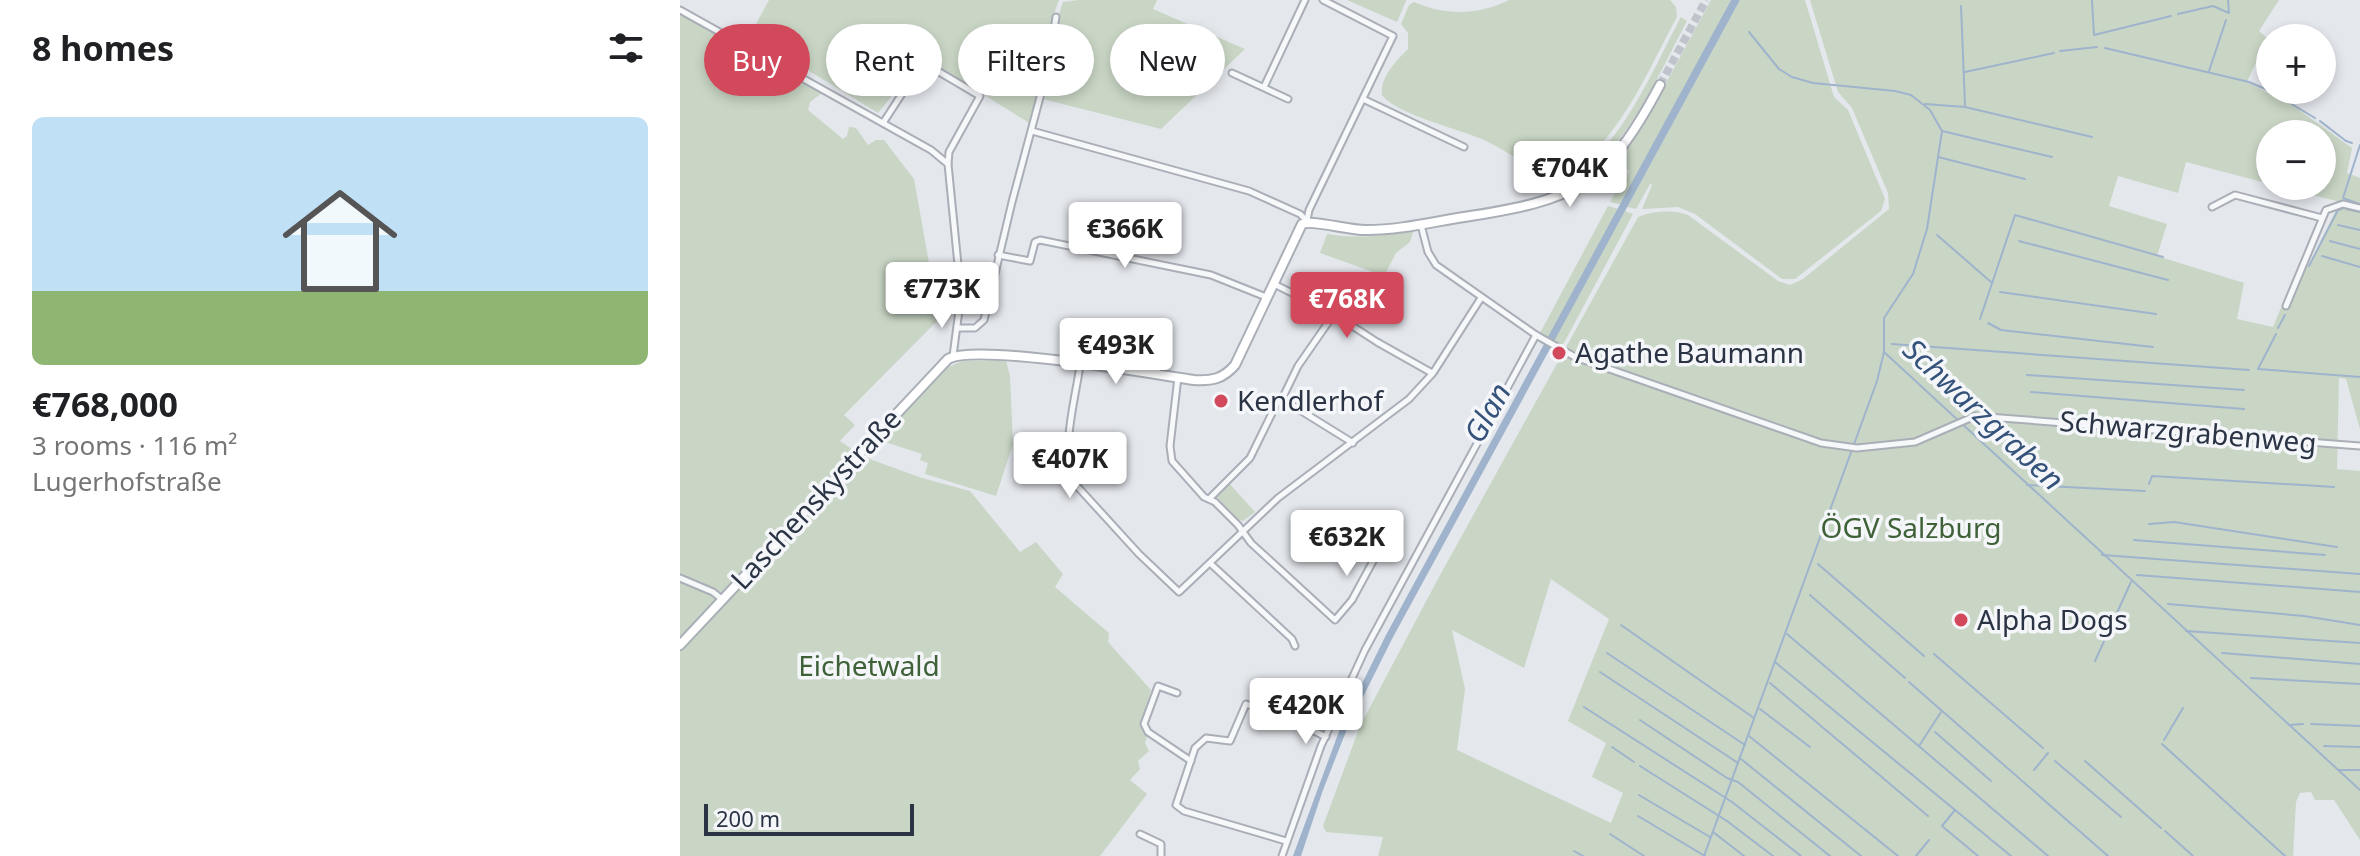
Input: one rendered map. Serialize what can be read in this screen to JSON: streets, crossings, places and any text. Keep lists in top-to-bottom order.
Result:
{
  "streets": {
    "street": ["Schwarzgrabenweg", "Laschenskystraße"]
  },
  "water": ["Glan", "Schwarzgraben"],
  "parks": ["ÖGV Salzburg", "Eichetwald"],
  "places": ["Agathe Baumann", "Kendlerhof", "Alpha Dogs"],
  "scale_bar": "200 m",
  "page": {
    "heading": "8 homes",
    "map_buttons": ["+", "−"],
    "chip": [
      "Buy",
      "Rent",
      "Filters",
      "New"
    ],
    "list": [
      {
        "name": "€768,000",
        "note": "3 rooms · 116 m² · Lugerhofstraße"
      }
    ],
    "price": [
      "€704K",
      "€366K",
      "€773K",
      "€768K",
      "€493K",
      "€407K",
      "€632K",
      "€420K"
    ],
    "scale": "200 m"
  }
}
